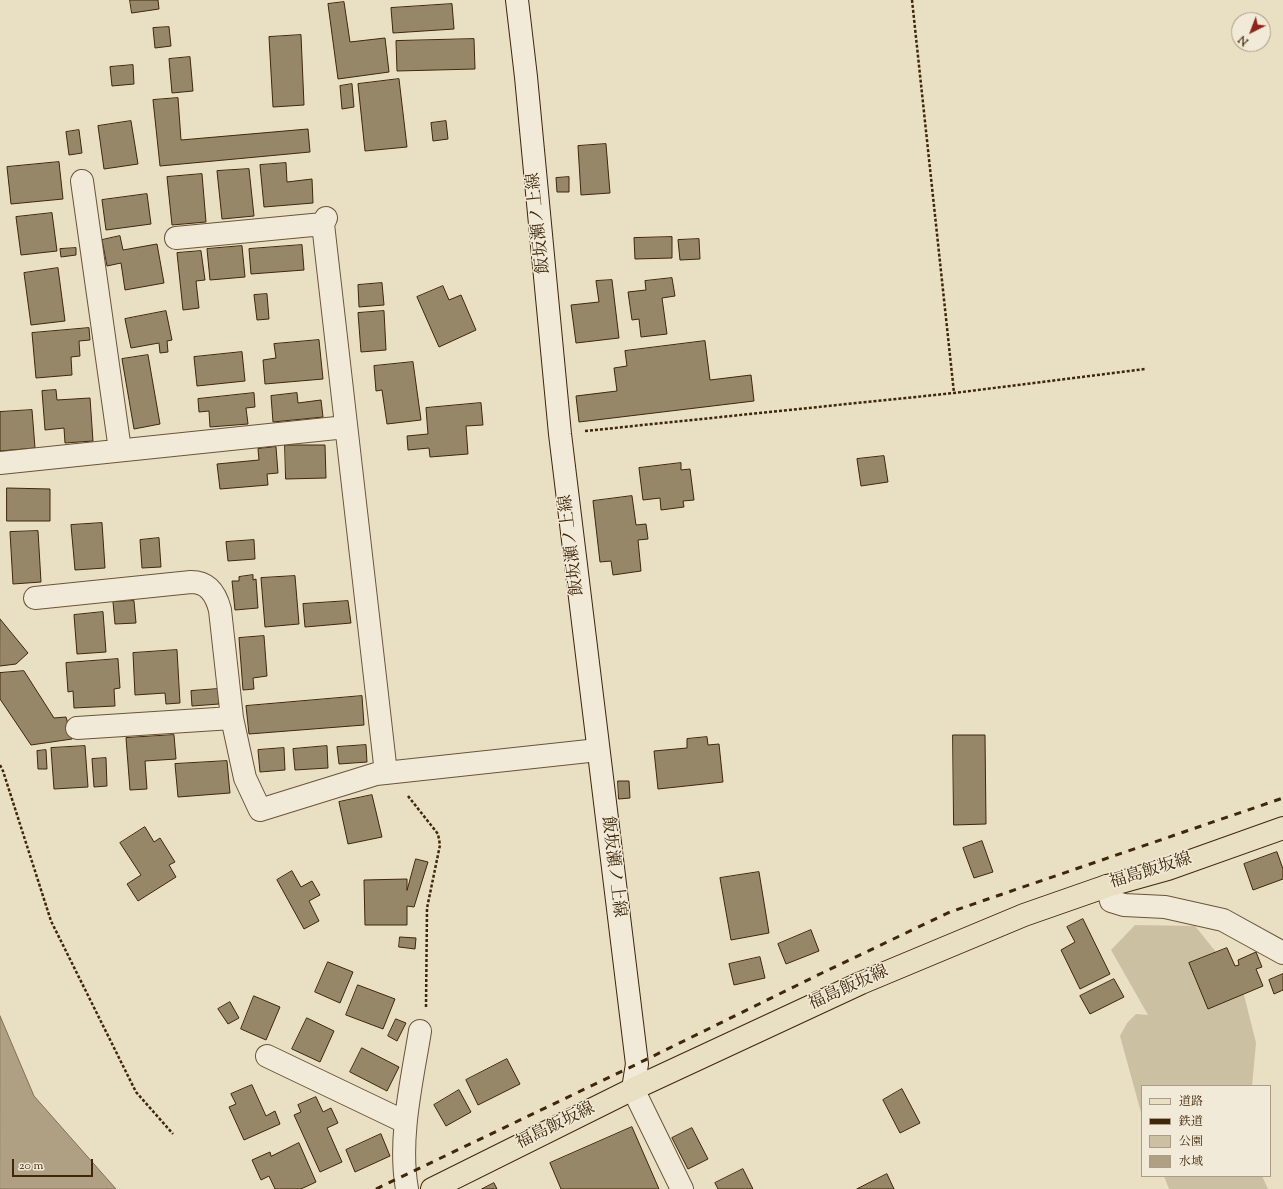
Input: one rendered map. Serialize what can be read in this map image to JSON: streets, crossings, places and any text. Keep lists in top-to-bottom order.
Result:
{
  "streets": {
    "main road": ["福島飯坂線"],
    "street": ["飯坂瀬ノ上線"]
  },
  "crossings": [
    ["飯坂瀬ノ上線", "福島飯坂線"]
  ],
  "legend": [
    "道路",
    "鉄道",
    "公園",
    "水域"
  ],
  "scale_bar": "20 m",
  "north": "bottom left"
}
